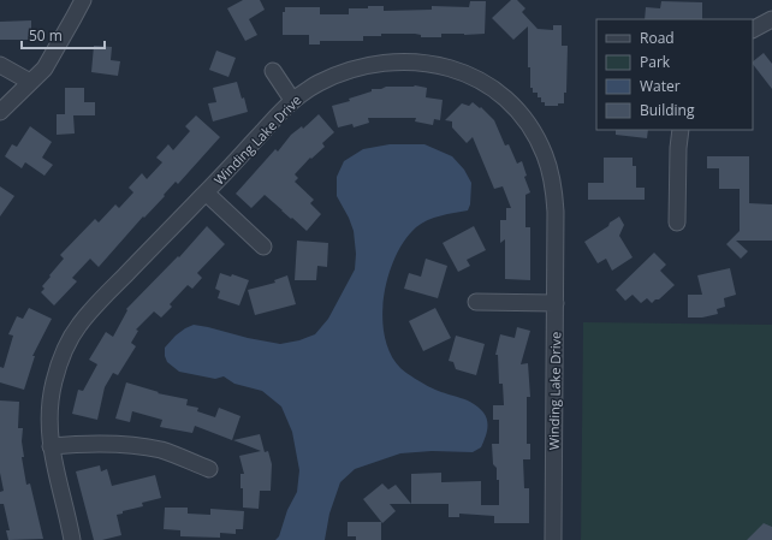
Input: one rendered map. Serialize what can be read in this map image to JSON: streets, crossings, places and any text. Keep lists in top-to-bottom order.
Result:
{
  "streets": {
    "street": ["Winding Lake Drive"]
  },
  "legend": [
    "Road",
    "Park",
    "Water",
    "Building"
  ],
  "scale_bar": "50 m"
}
